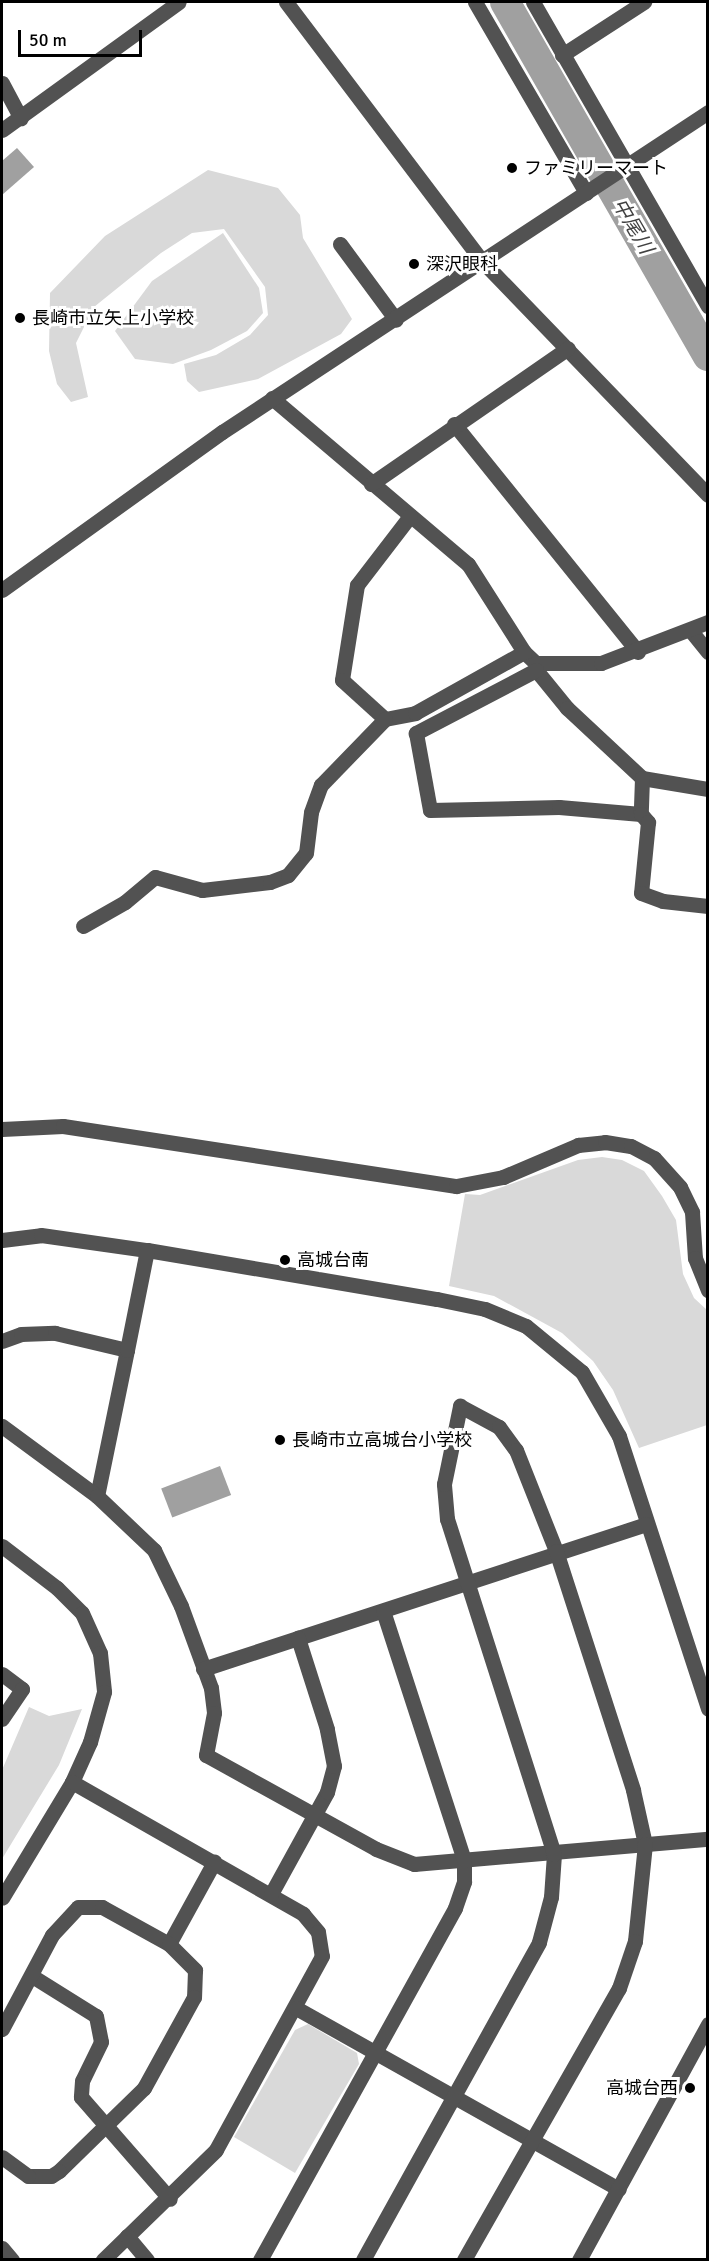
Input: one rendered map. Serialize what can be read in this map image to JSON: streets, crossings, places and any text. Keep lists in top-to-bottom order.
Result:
{
  "water": ["中尾川"],
  "places": [
    "ファミリーマート",
    "深沢眼科",
    "長崎市立矢上小学校",
    "高城台南",
    "長崎市立高城台小学校",
    "高城台西"
  ],
  "scale_bar": "50 m"
}
